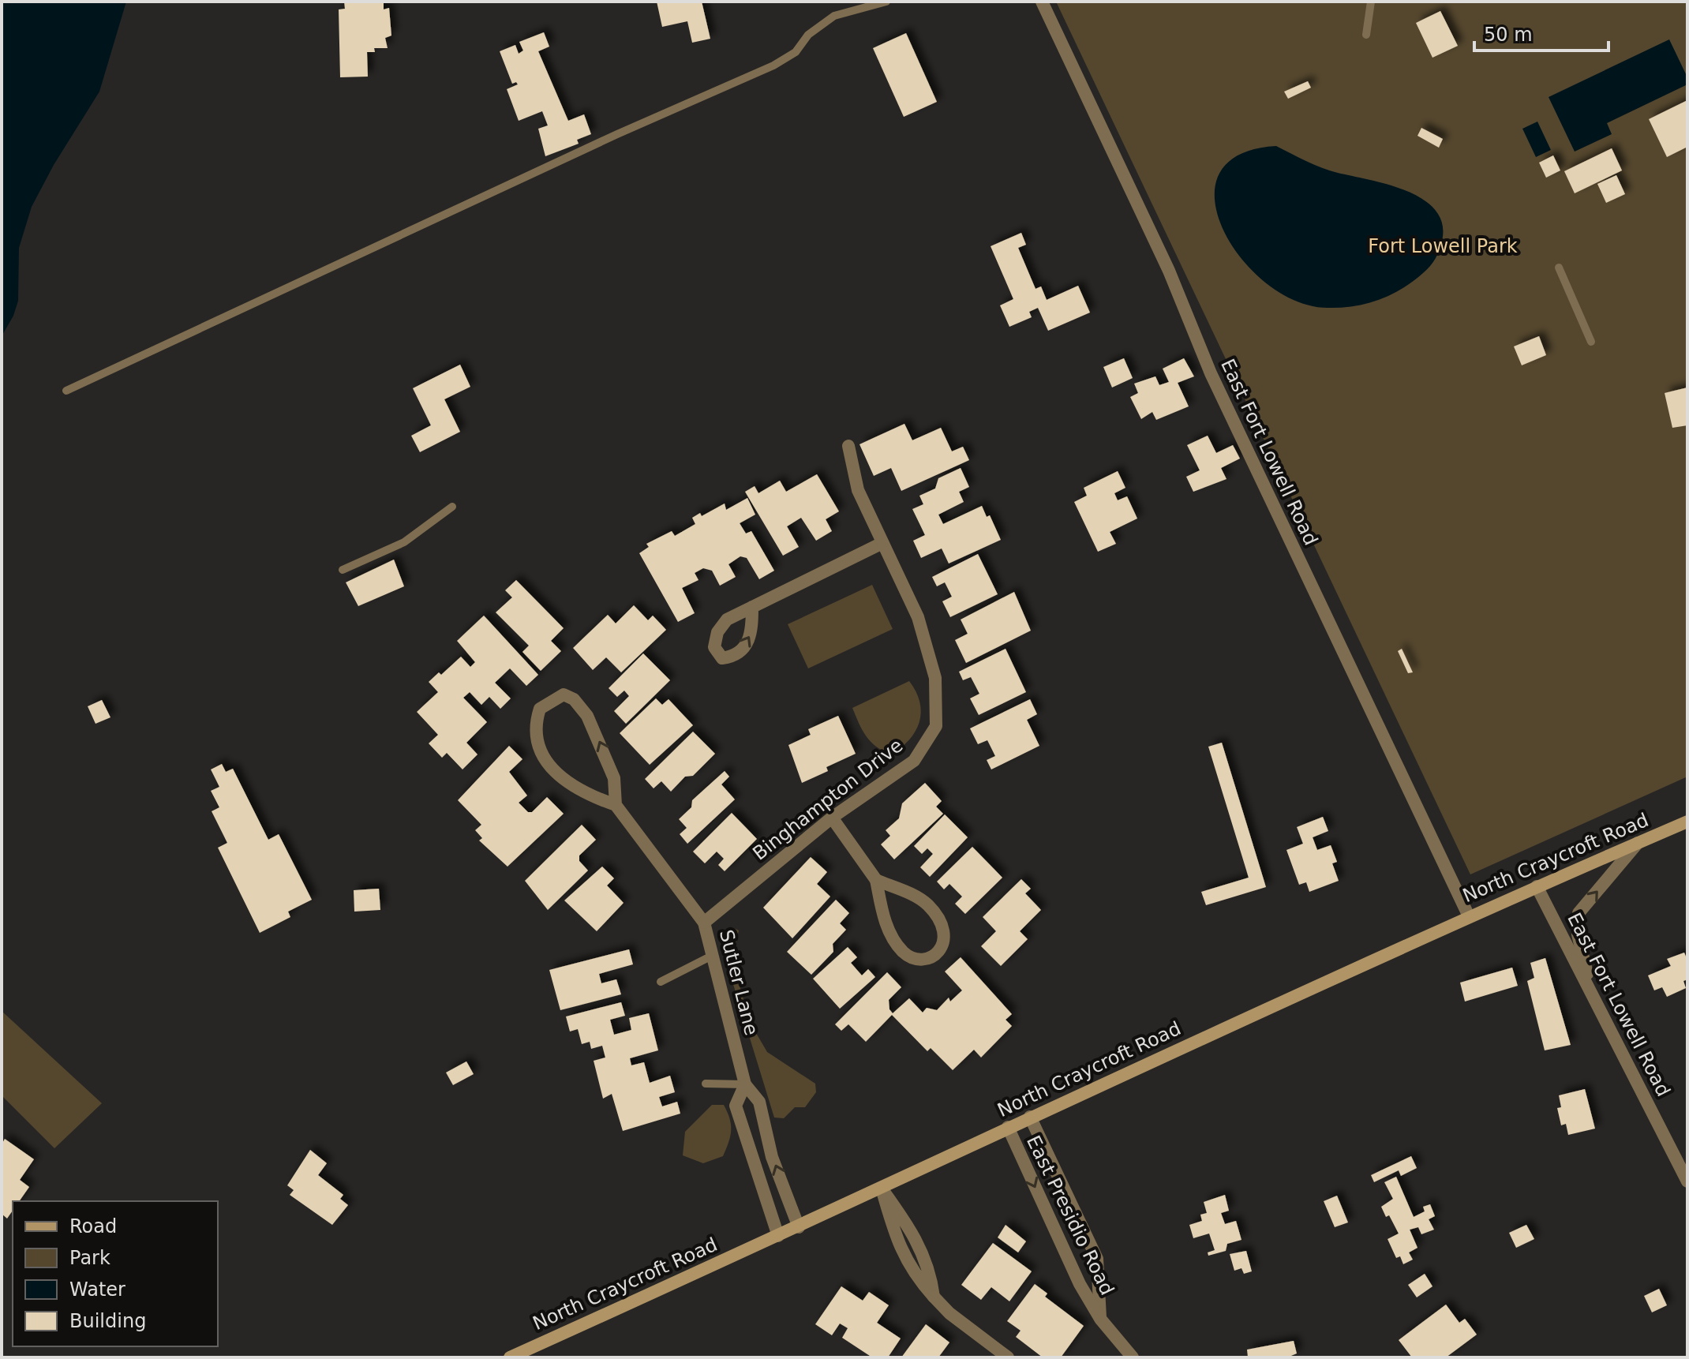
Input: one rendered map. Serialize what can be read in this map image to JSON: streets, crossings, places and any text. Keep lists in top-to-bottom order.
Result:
{
  "streets": {
    "main road": ["North Craycroft Road"],
    "street": [
      "East Fort Lowell Road",
      "Binghampton Drive",
      "Sutler Lane",
      "East Presidio Road"
    ]
  },
  "crossings": [
    ["East Fort Lowell Road", "North Craycroft Road"],
    ["Binghampton Drive", "Sutler Lane"],
    ["North Craycroft Road", "Sutler Lane"],
    ["North Craycroft Road", "East Presidio Road"]
  ],
  "parks": ["Fort Lowell Park"],
  "legend": [
    "Road",
    "Park",
    "Water",
    "Building"
  ],
  "scale_bar": "50 m"
}
